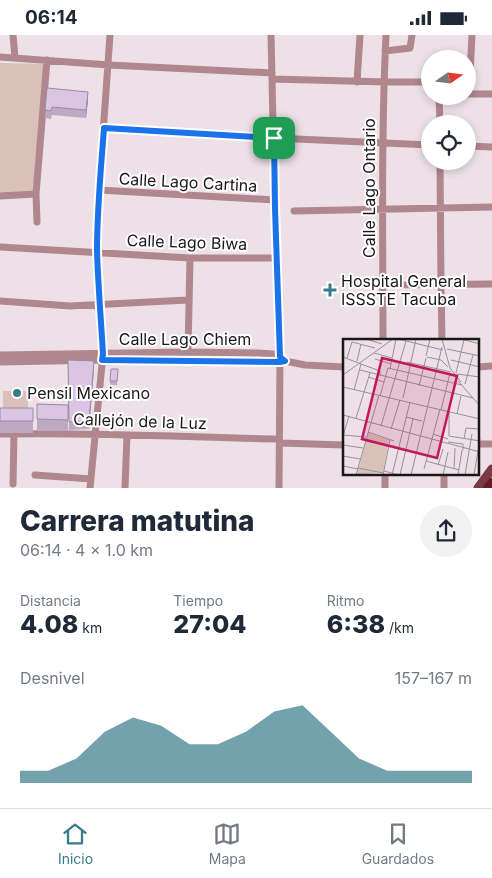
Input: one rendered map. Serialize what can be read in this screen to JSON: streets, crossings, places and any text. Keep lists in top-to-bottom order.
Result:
{
  "streets": {
    "street": [
      "Calle Lago Cartina",
      "Calle Lago Ontario",
      "Calle Lago Biwa",
      "Calle Lago Chiem",
      "Callejón de la Luz"
    ]
  },
  "places": {
    "health": ["Hospital General ISSSTE Tacuba"],
    "other": ["Pensil Mexicano"]
  },
  "north": "right",
  "page": {
    "status": "06:14",
    "heading": ["Carrera matutina", "06:14 · 4 × 1.0 km"],
    "stats": [
      ["Distancia", "4.08 km"],
      ["Tiempo", "27:04"],
      ["Ritmo", "6:38 /km"]
    ],
    "chart": ["Desnivel", "157–167 m"],
    "tabs": ["Inicio", "Mapa", "Guardados"]
  }
}
